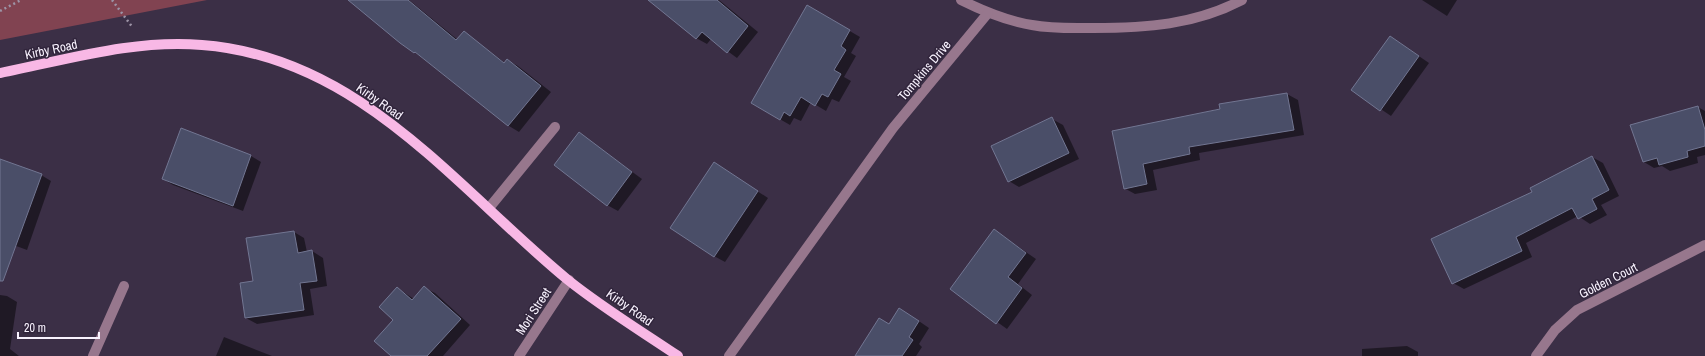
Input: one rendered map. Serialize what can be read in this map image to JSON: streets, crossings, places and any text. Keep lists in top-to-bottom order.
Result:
{
  "streets": {
    "main road": ["Kirby Road"],
    "street": ["Tompkins Drive", "Golden Court", "Mori Street"]
  },
  "crossings": [
    ["Kirby Road", "Mori Street"]
  ],
  "scale_bar": "20 m"
}
